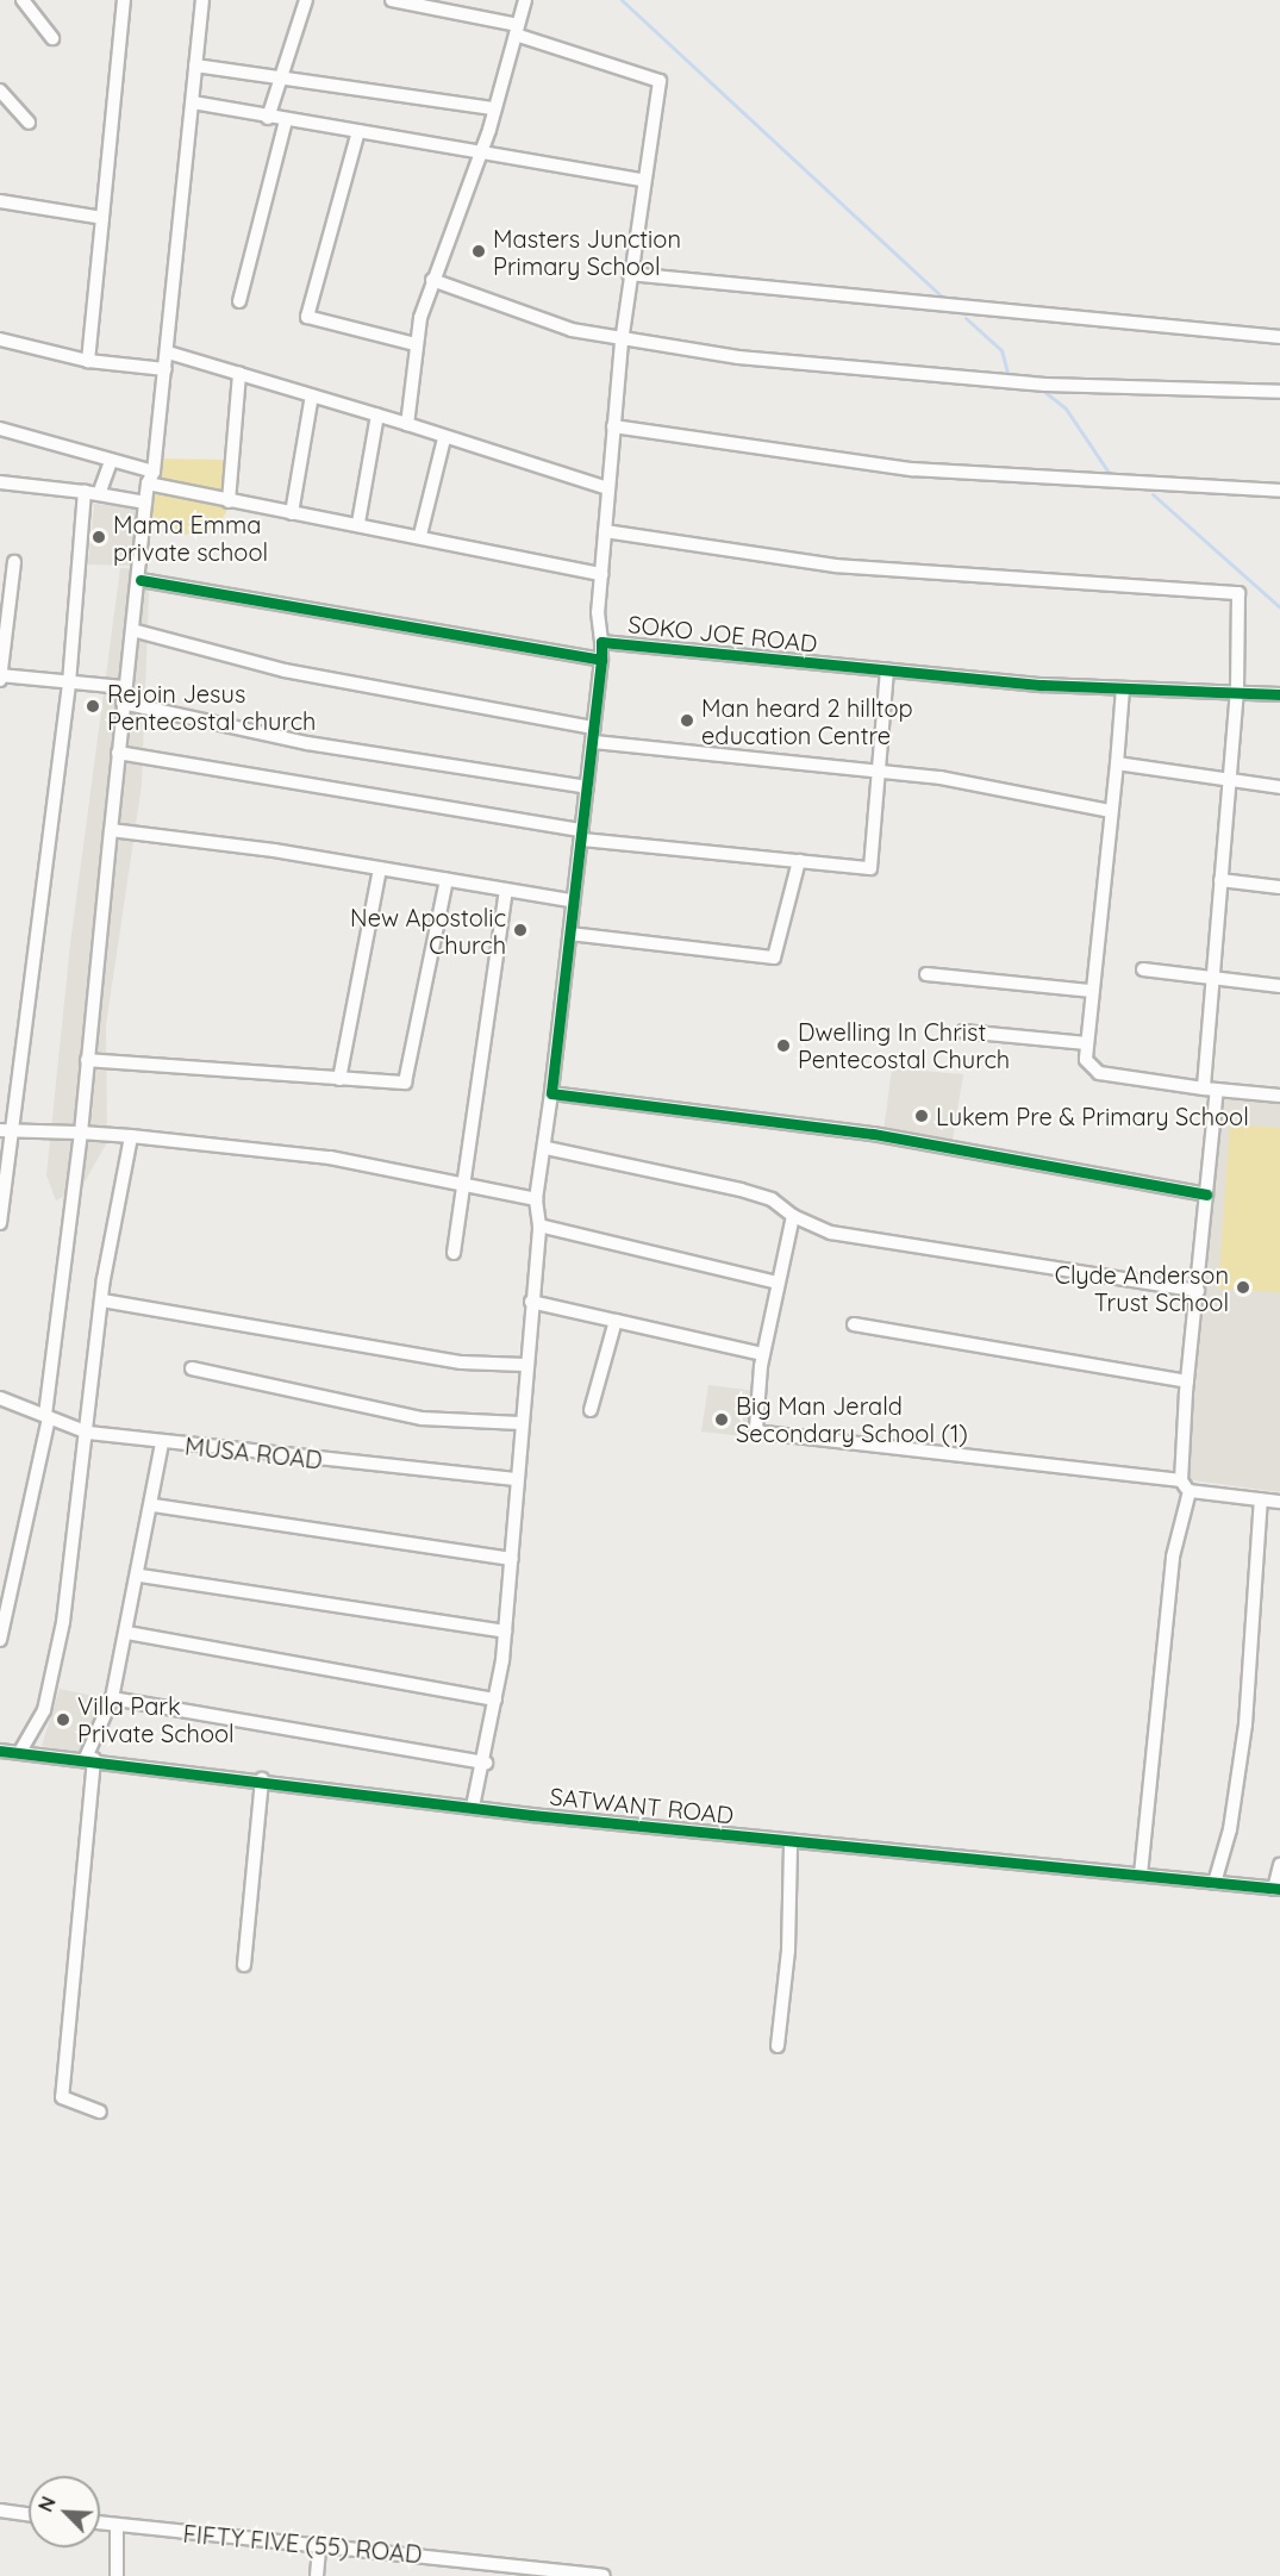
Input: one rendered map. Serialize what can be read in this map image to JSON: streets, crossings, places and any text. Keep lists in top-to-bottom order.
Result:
{
  "streets": {
    "street": [
      "SOKO JOE ROAD",
      "MUSA ROAD",
      "SATWANT ROAD",
      "FIFTY FIVE (55) ROAD"
    ]
  },
  "places": [
    "Masters Junction Primary School",
    "Mama Emma private school",
    "Rejoin Jesus Pentecostal church",
    "Man heard 2 hilltop education Centre",
    "New Apostolic Church",
    "Dwelling In Christ Pentecostal Church",
    "Lukem Pre & Primary School",
    "Clyde Anderson Trust School",
    "Big Man Jerald Secondary School (1)",
    "Villa Park Private School"
  ],
  "north": "top left"
}
